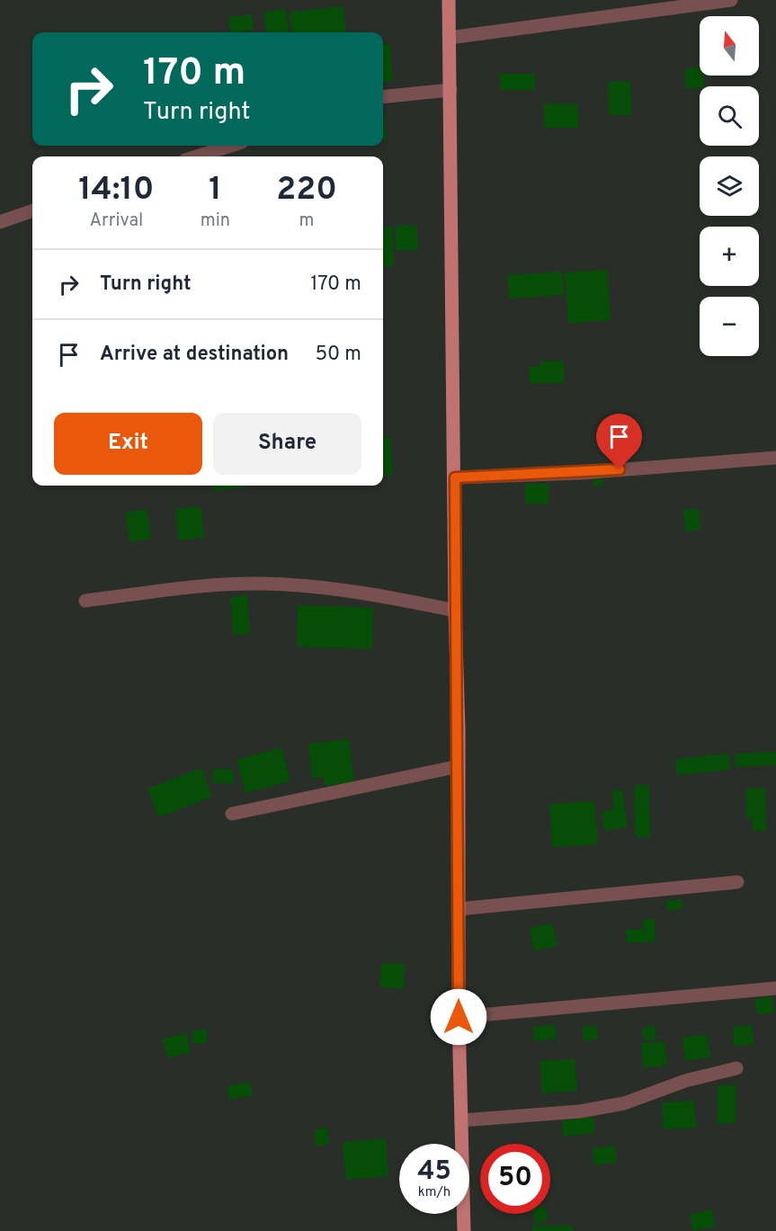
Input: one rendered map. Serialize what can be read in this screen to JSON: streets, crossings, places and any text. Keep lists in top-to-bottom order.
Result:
{
  "north": "top",
  "page": {
    "map_buttons": ["+", "−"],
    "turn": ["170 m", "Turn right"],
    "eta": [
      "14:10",
      "Arrival",
      "1",
      "min",
      "220",
      "m"
    ],
    "list": [
      {
        "name": "Turn right",
        "value": "170 m"
      },
      {
        "name": "Arrive at destination",
        "value": "50 m"
      }
    ],
    "buttons": ["Exit", "Share"],
    "speed": "45 km/h",
    "limit": "50"
  }
}
